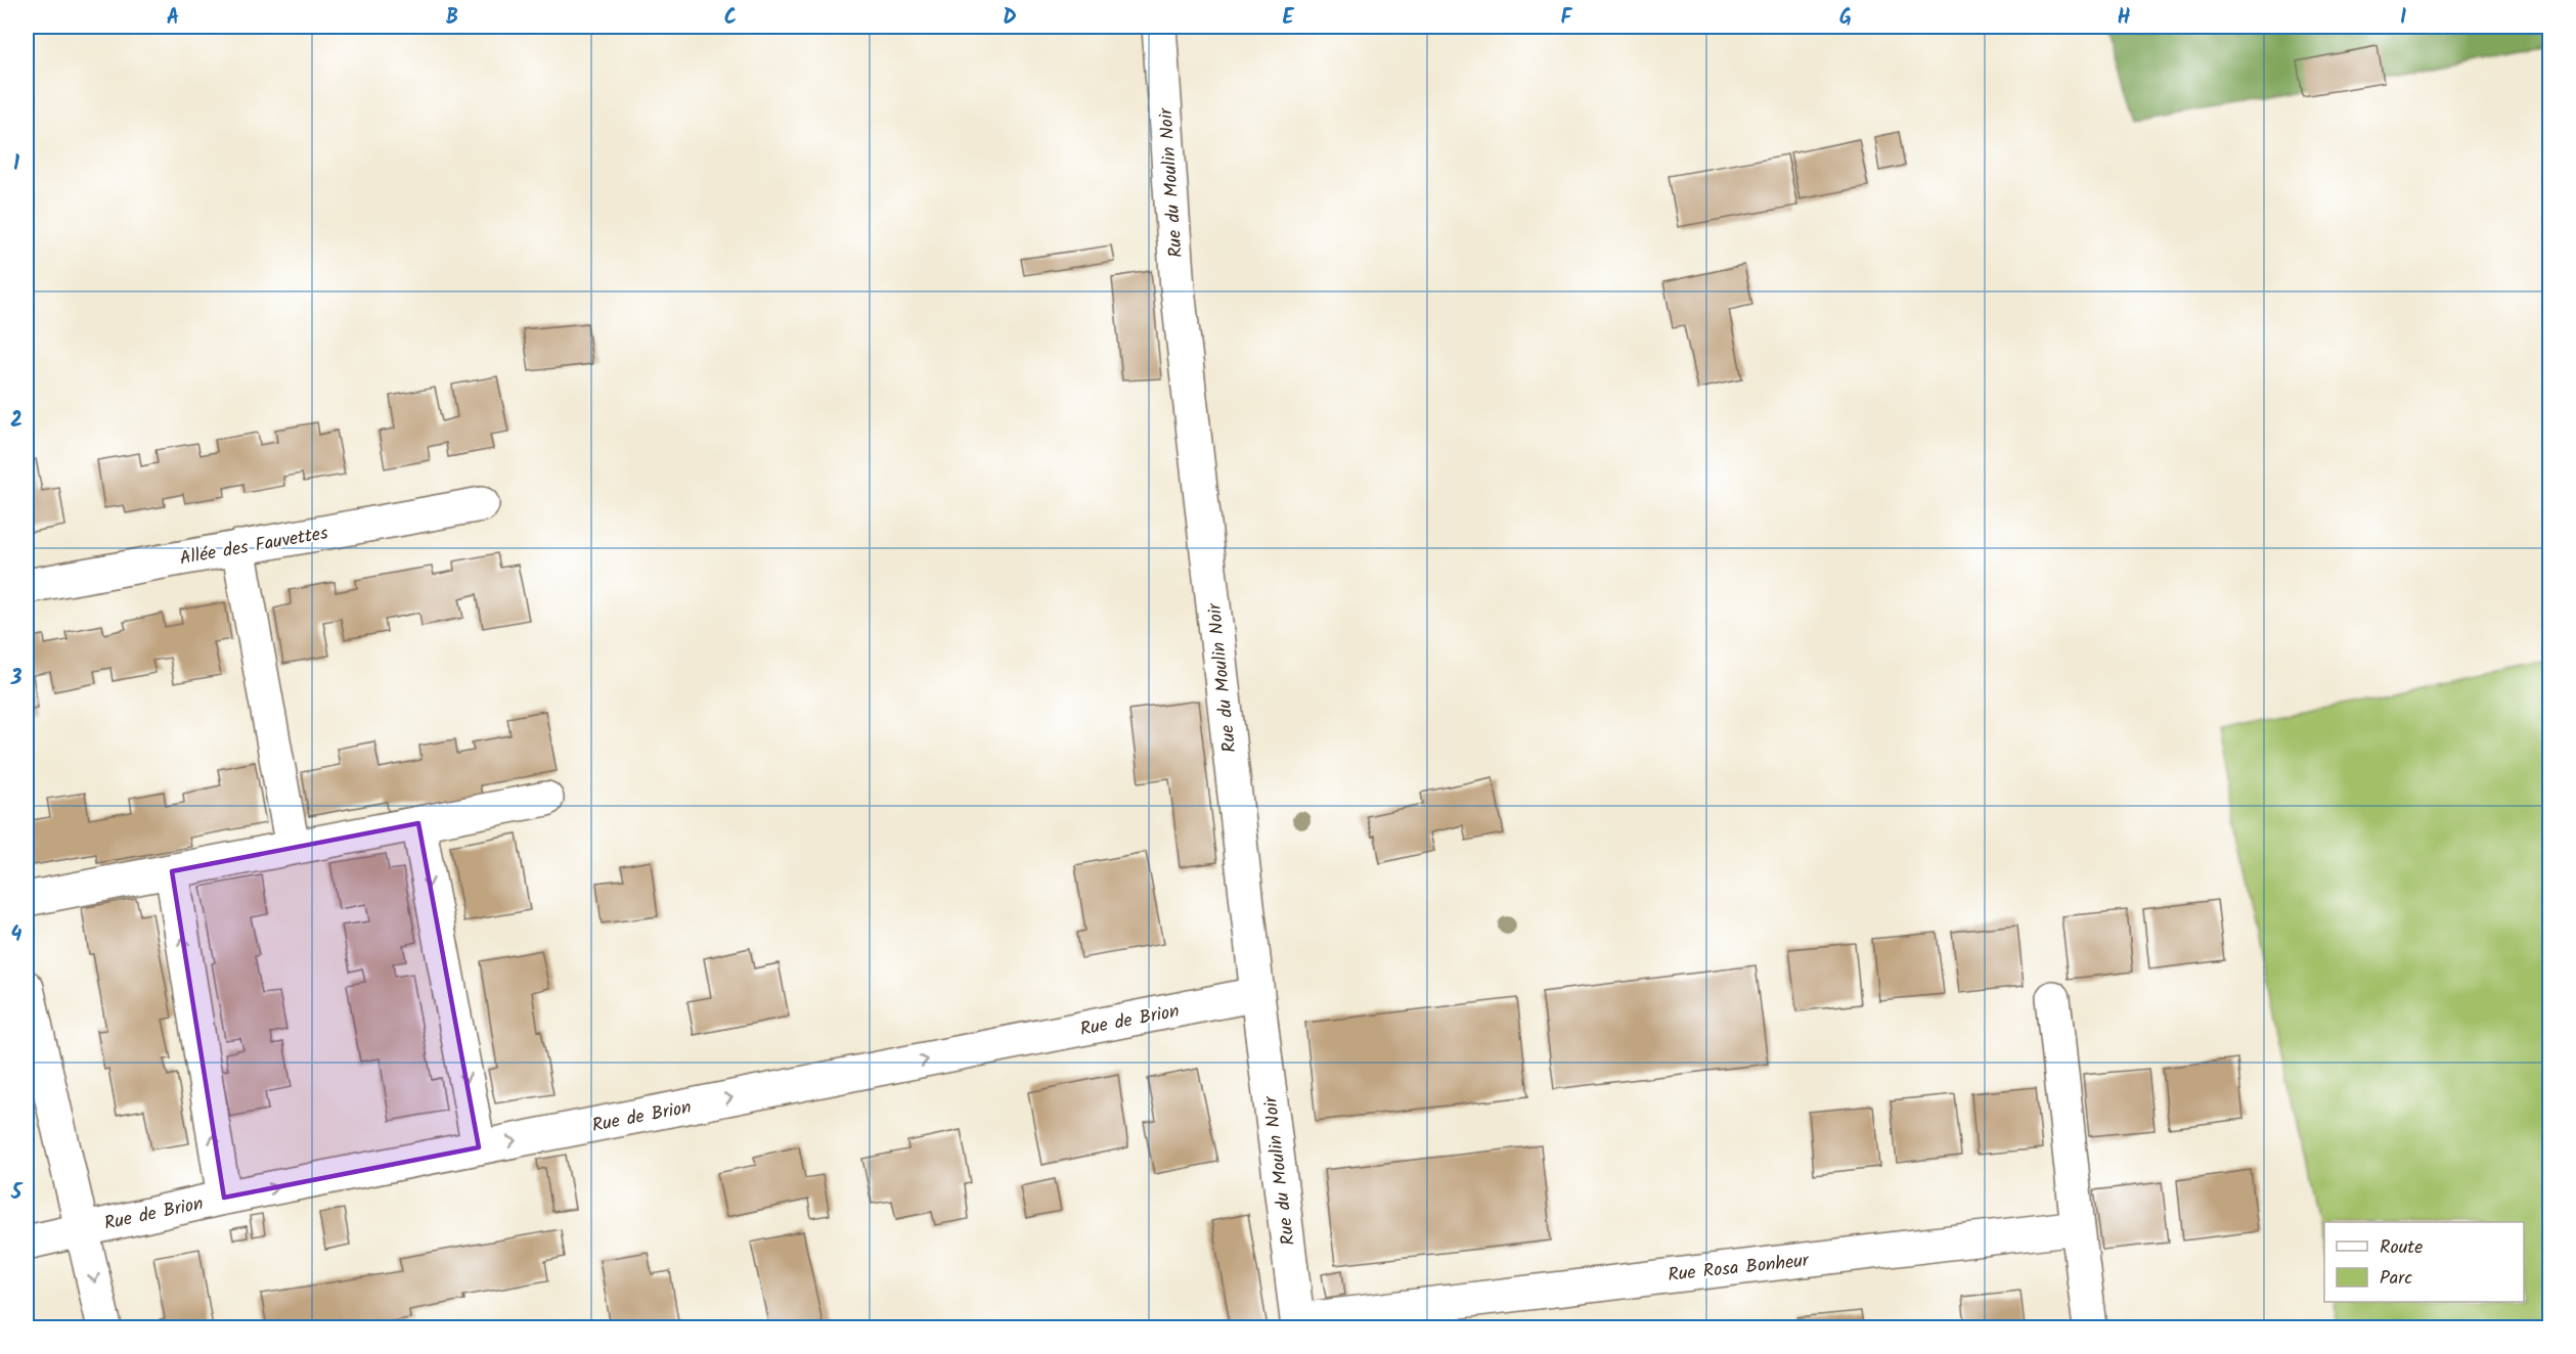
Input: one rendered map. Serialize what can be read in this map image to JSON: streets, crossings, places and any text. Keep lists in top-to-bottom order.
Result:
{
  "streets": {
    "street": [
      "Rue du Moulin Noir",
      "Allée des Fauvettes",
      "Rue de Brion",
      "Rue Rosa Bonheur"
    ]
  },
  "crossings": [
    ["Rue du Moulin Noir", "Rue de Brion"],
    ["Rue du Moulin Noir", "Rue Rosa Bonheur"]
  ],
  "one_way": ["Rue de Brion"],
  "legend": ["Route", "Parc"],
  "grid": {
    "columns": [
      "A",
      "B",
      "C",
      "D",
      "E",
      "F",
      "G",
      "H",
      "I"
    ],
    "rows": [
      "1",
      "2",
      "3",
      "4",
      "5"
    ]
  }
}
